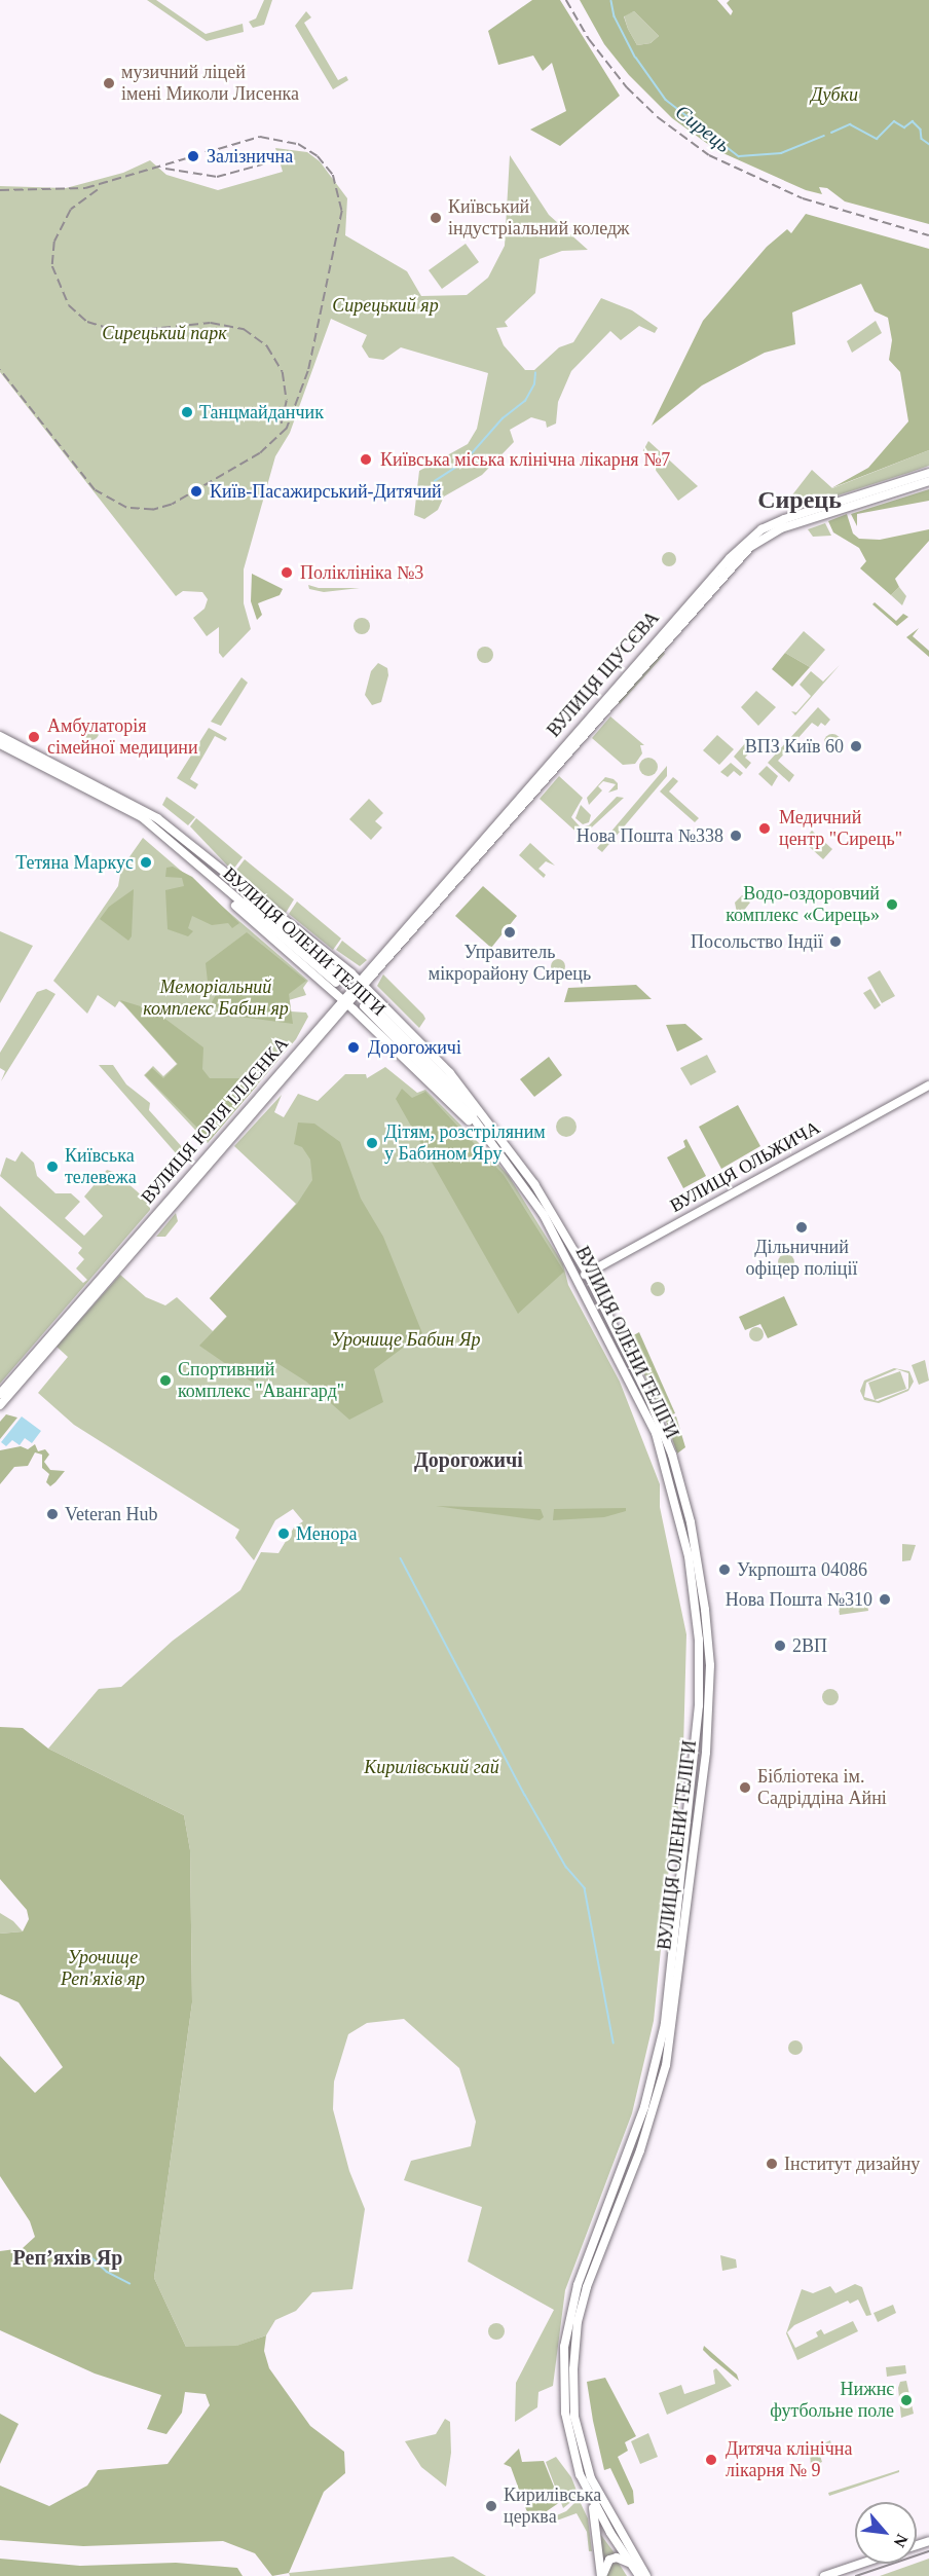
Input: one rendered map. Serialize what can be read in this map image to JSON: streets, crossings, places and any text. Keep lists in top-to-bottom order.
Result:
{
  "streets": {
    "main road": [
      "ВУЛИЦЯ ЩУСЄВА",
      "ВУЛИЦЯ ОЛЕНИ ТЕЛІГИ",
      "ВУЛИЦЯ ЮРІЯ ІЛЛЄНКА",
      "ВУЛИЦЯ ОЛЬЖИЧА"
    ]
  },
  "crossings": [
    ["ВУЛИЦЯ ЩУСЄВА", "ВУЛИЦЯ ОЛЕНИ ТЕЛІГИ"],
    ["ВУЛИЦЯ ЩУСЄВА", "ВУЛИЦЯ ЮРІЯ ІЛЛЄНКА"],
    ["ВУЛИЦЯ ОЛЕНИ ТЕЛІГИ", "ВУЛИЦЯ ЮРІЯ ІЛЛЄНКА"],
    ["ВУЛИЦЯ ОЛЕНИ ТЕЛІГИ", "ВУЛИЦЯ ОЛЬЖИЧА"]
  ],
  "districts": ["Сирець", "Дорогожичі", "Репʼяхів Яр"],
  "water": ["Сирець"],
  "parks": [
    "Дубки",
    "Сирецький яр",
    "Сирецький парк",
    "Меморіальний комплекс Бабин яр",
    "Урочище Бабин Яр",
    "Кирилівський гай",
    "Урочище Реп'яхів яр"
  ],
  "places": [
    "музичний ліцей імені Миколи Лисенка",
    "Залізнична",
    "Київський індустріальний коледж",
    "Танцмайданчик",
    "Київська міська клінічна лікарня №7",
    "Київ-Пасажирський-Дитячий",
    "Поліклініка №3",
    "Амбулаторія сімейної медицини",
    "ВПЗ Київ 60",
    "Медичний центр \"Сирець\"",
    "Нова Пошта №338",
    "Тетяна Маркус",
    "Водо-оздоровчий комплекс «Сирець»",
    "Управитель мікрорайону Сирець",
    "Посольство Індії",
    "Дорогожичі",
    "Дітям, розстріляним у Бабином Яру",
    "Київська телевежа",
    "Дільничний офіцер поліції",
    "Спортивний комплекс \"Авангард\"",
    "Veteran Hub",
    "Менора",
    "Укрпошта 04086",
    "Нова Пошта №310",
    "2ВП",
    "Бібліотека ім. Садріддіна Айні",
    "Інститут дизайну",
    "Нижнє футбольне поле",
    "Дитяча клінічна лікарня № 9",
    "Кирилівська церква"
  ],
  "north": "bottom right"
}
